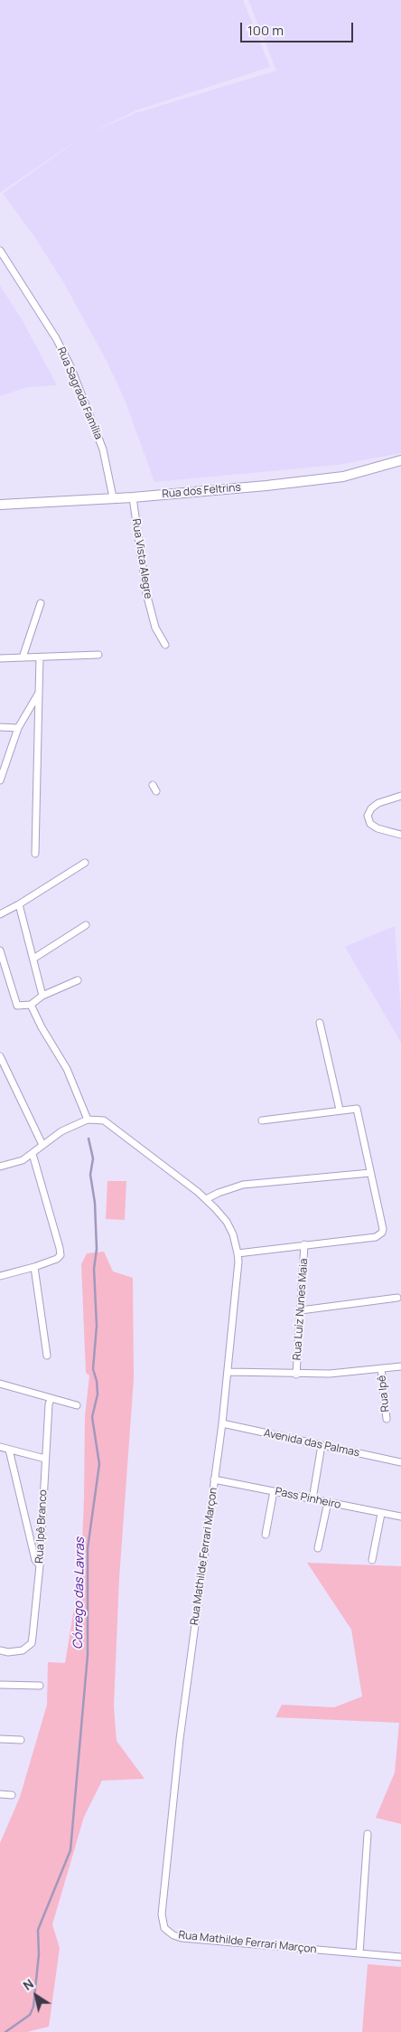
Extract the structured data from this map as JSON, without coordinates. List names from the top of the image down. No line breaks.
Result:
{"streets":{"street":["Rua Sagrada Família","Rua dos Feltrins","Rua Vista Alegre","Rua Luíz Nunes Maia","Rua Ipê","Avenida das Palmas","Pass Pinheiro","Rua Ipê Branco","Rua Mathilde Ferrari Marçon"]},"crossings":[["Rua Sagrada Família","Rua dos Feltrins"],["Rua dos Feltrins","Rua Vista Alegre"],["Avenida das Palmas","Rua Mathilde Ferrari Marçon"],["Pass Pinheiro","Rua Mathilde Ferrari Marçon"]],"water":["Córrego das Lavras"],"scale_bar":"100 m","north":"top left"}
